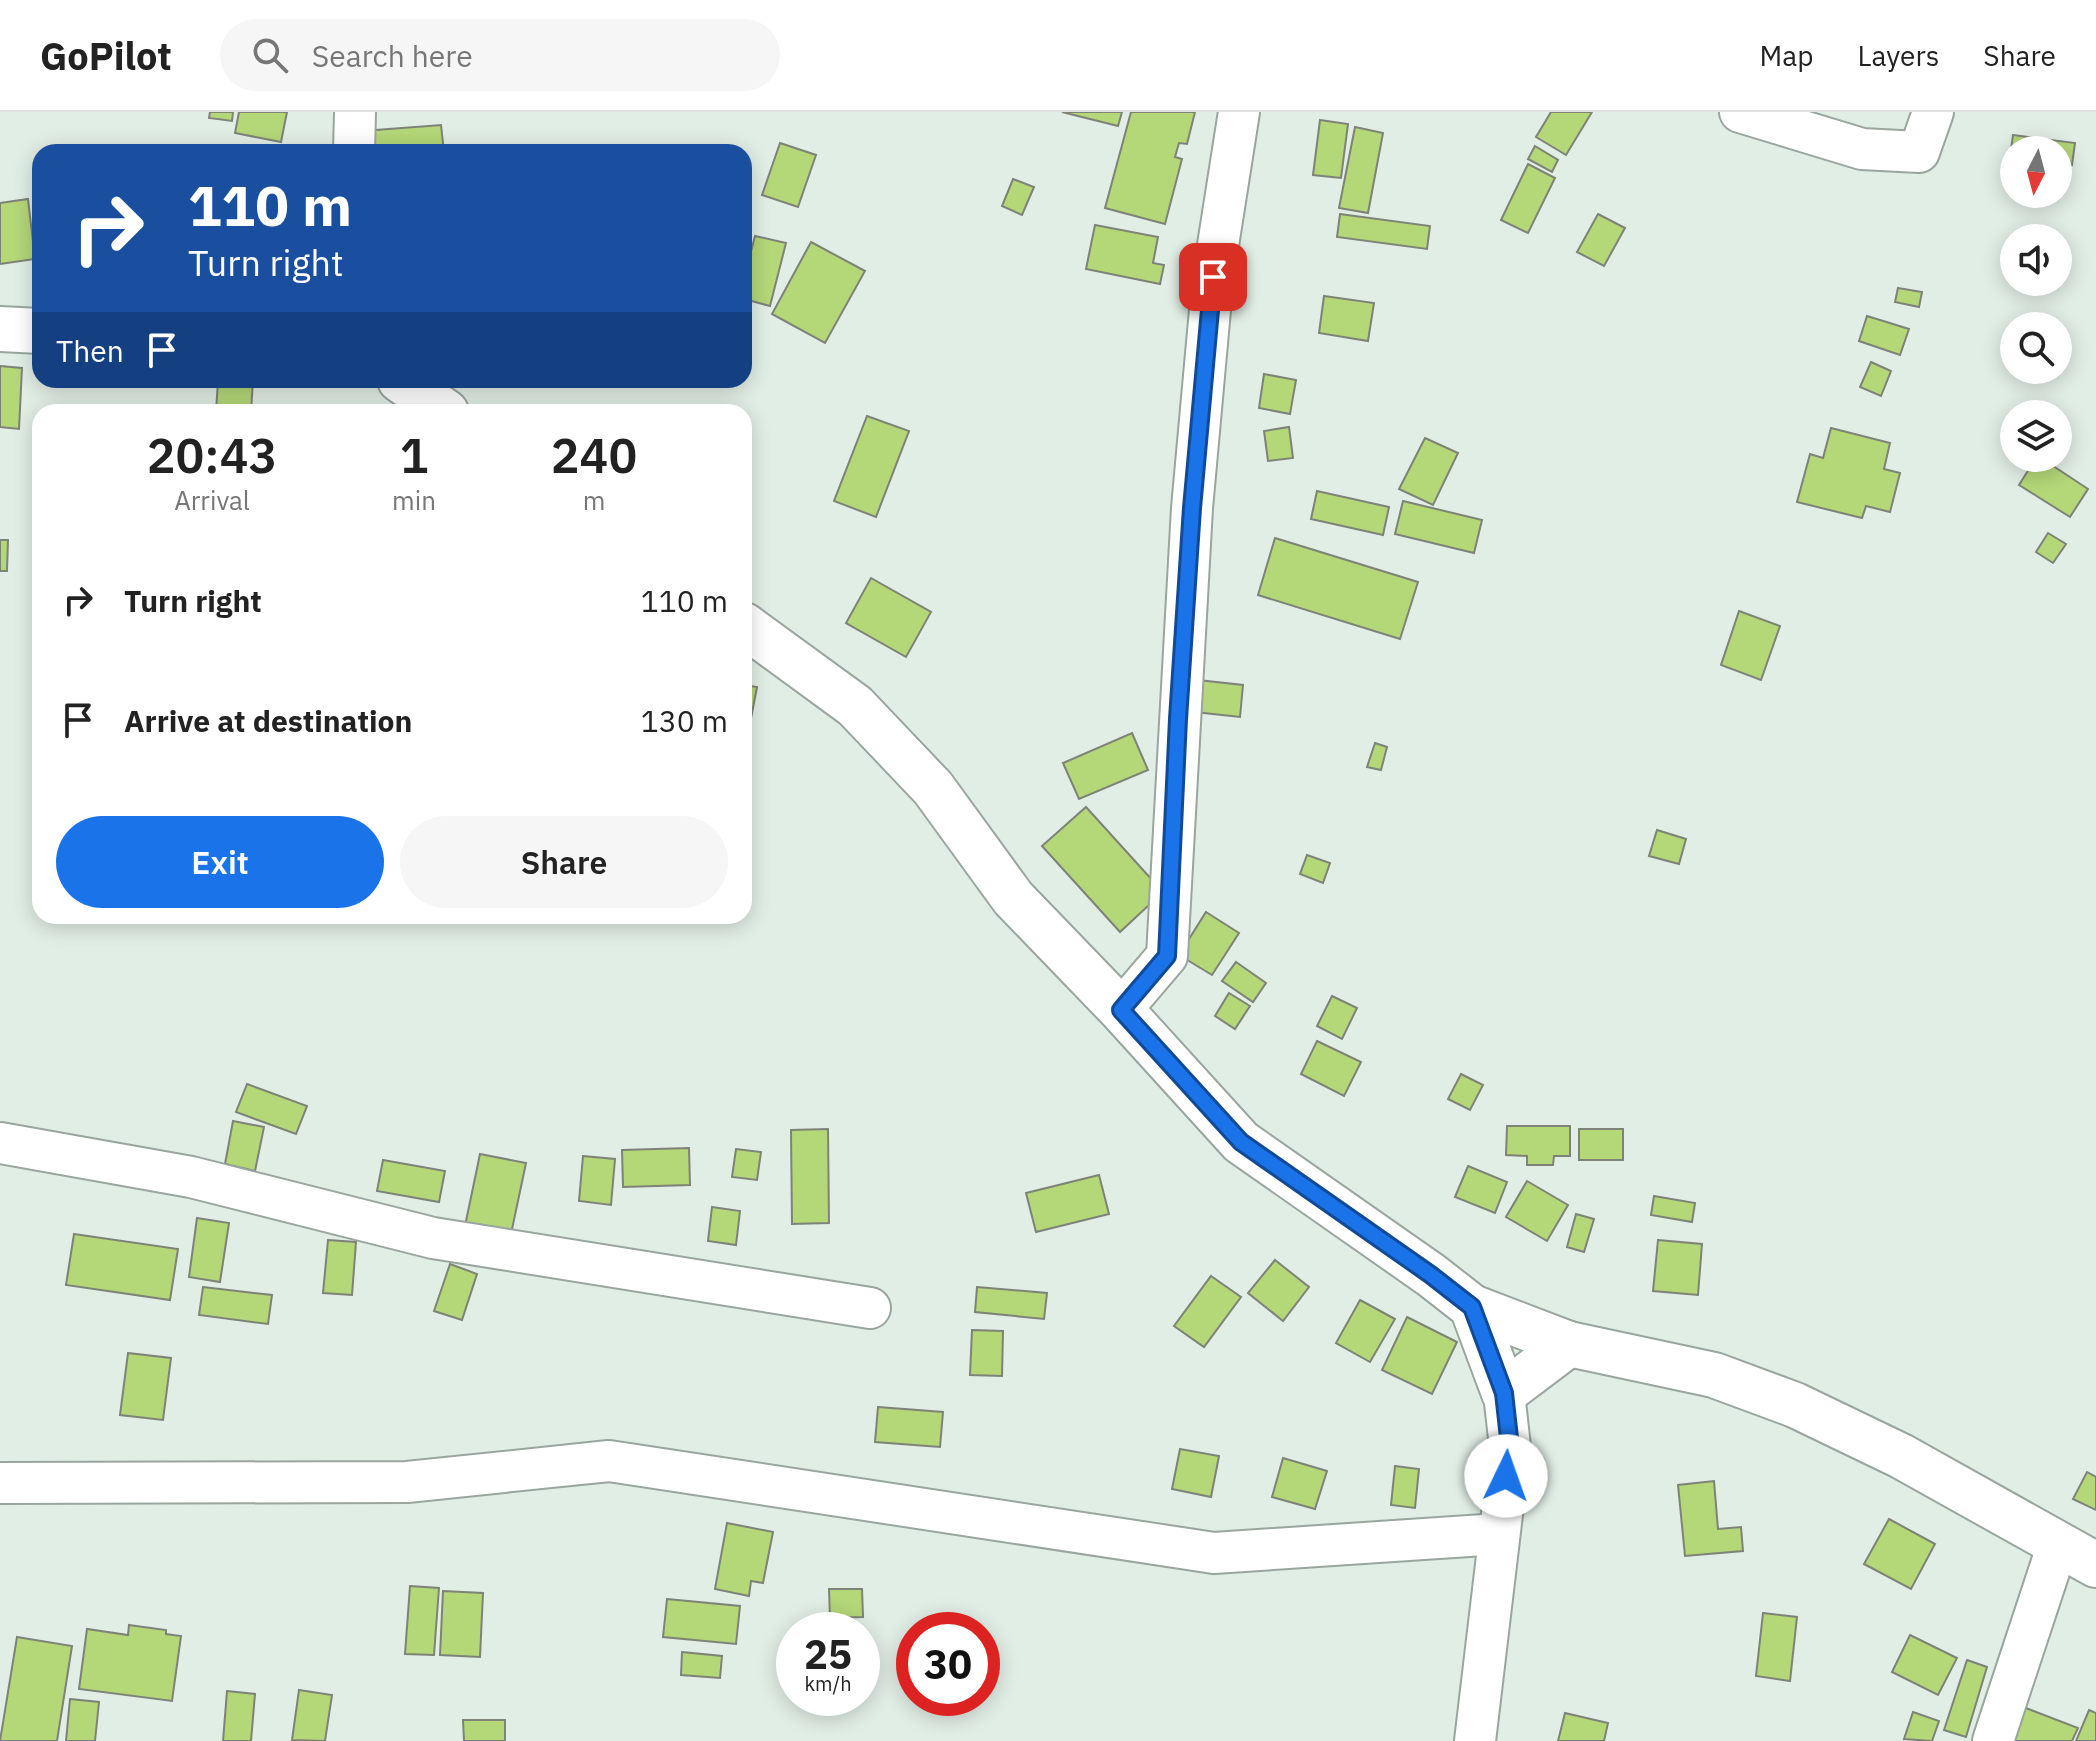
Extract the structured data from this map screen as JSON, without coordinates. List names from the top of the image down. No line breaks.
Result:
{"north":"bottom","page":{"header":"GoPilot","search":"Search here","nav":["Map","Layers","Share"],"turn":["110 m","Turn right"],"then":"Then","eta":["20:43","Arrival","1","min","240","m"],"list":[{"name":"Turn right","value":"110 m"},{"name":"Arrive at destination","value":"130 m"}],"buttons":["Exit","Share"],"speed":"25 km/h","limit":"30"}}
